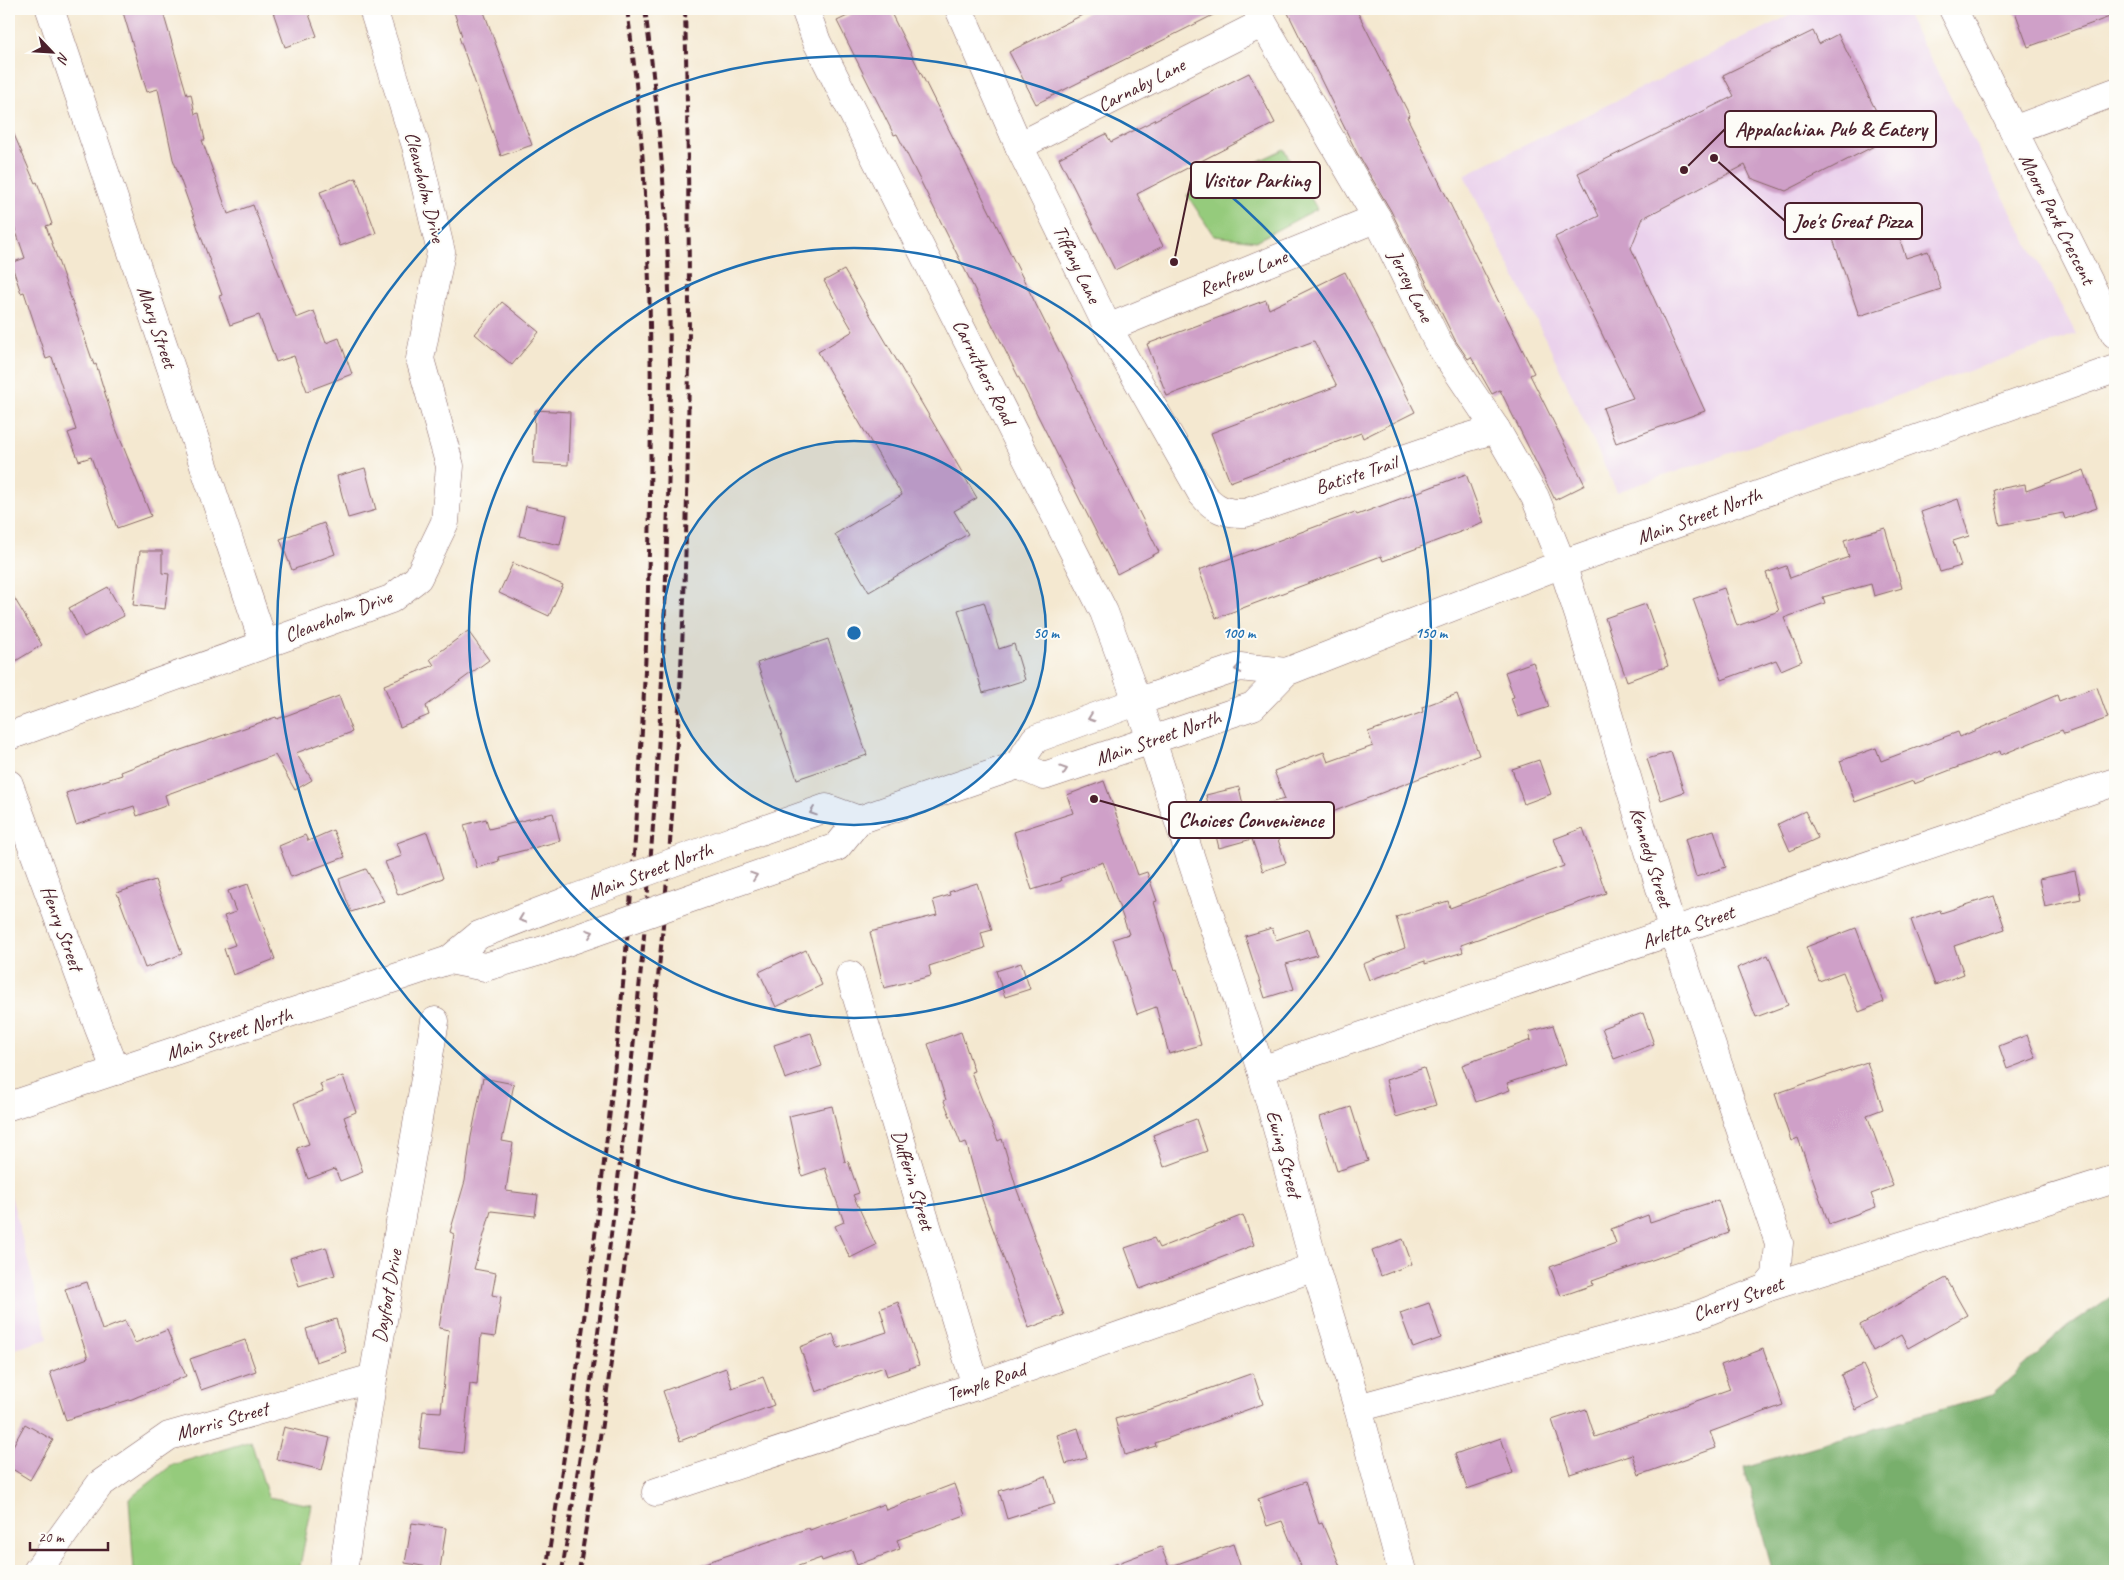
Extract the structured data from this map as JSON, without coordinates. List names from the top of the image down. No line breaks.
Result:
{"streets":{"street":["Carnaby Lane","Cleaveholm Drive","Moore Park Crescent","Tiffany Lane","Renfrew Lane","Jersey Lane","Mary Street","Carruthers Road","Batiste Trail","Main Street North","Kennedy Street","Arletta Street","Henry Street","Ewing Street","Dufferin Street","Dayfoot Drive","Cherry Street","Temple Road","Morris Street"]},"crossings":[["Carnaby Lane","Tiffany Lane"],["Carnaby Lane","Jersey Lane"],["Cleaveholm Drive","Mary Street"],["Tiffany Lane","Renfrew Lane"],["Tiffany Lane","Batiste Trail"],["Renfrew Lane","Jersey Lane"],["Jersey Lane","Batiste Trail"],["Jersey Lane","Main Street North"],["Jersey Lane","Kennedy Street"],["Carruthers Road","Main Street North"],["Carruthers Road","Ewing Street"],["Main Street North","Kennedy Street"],["Main Street North","Henry Street"],["Main Street North","Ewing Street"],["Kennedy Street","Arletta Street"],["Kennedy Street","Cherry Street"],["Arletta Street","Ewing Street"],["Ewing Street","Cherry Street"],["Ewing Street","Temple Road"],["Dufferin Street","Temple Road"],["Dayfoot Drive","Morris Street"]],"places":["Joe's Great Pizza","Appalachian Pub & Eatery","Visitor Parking","Choices Convenience"],"scale_bar":"20 m","north":"bottom right","rings":["50 m","100 m","150 m"]}
